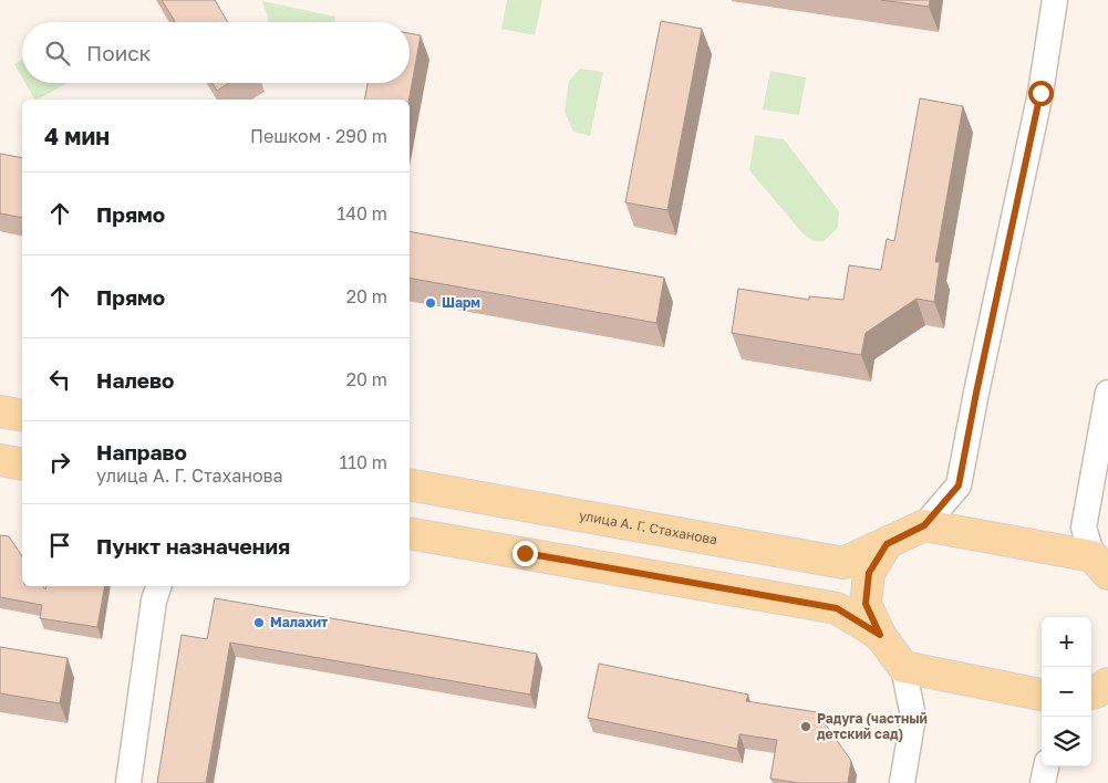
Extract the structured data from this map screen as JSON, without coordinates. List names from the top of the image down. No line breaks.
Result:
{"streets":{"main road":["улица А. Г. Стаханова"]},"places":["Шарм","Малахит","Радуга (частный детский сад)"],"page":{"search":"Поиск","heading":["4 мин","Пешком · 290 m"],"list":[["Прямо","140 m"],["Прямо","20 m"],["Налево","20 m"],["Направо","улица А. Г. Стаханова","110 m"],"Пункт назначения"],"map_buttons":["+","−"]}}
